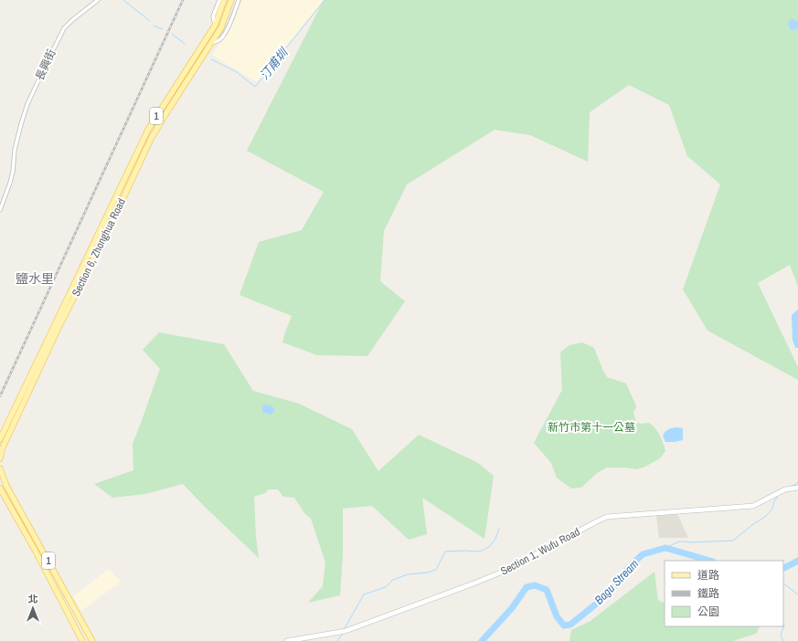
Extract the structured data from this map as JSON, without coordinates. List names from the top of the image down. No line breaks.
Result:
{"streets":{"main road":["1","Section 6, Zhonghua Road","Section 1, Wufu Road"]},"crossings":[["1","Section 6, Zhonghua Road"]],"districts":["鹽水里"],"water":["汀甫圳","Bagu Stream"],"parks":["新竹市第十一公墓"],"legend":["道路","鐵路","公園"],"north":"top"}
